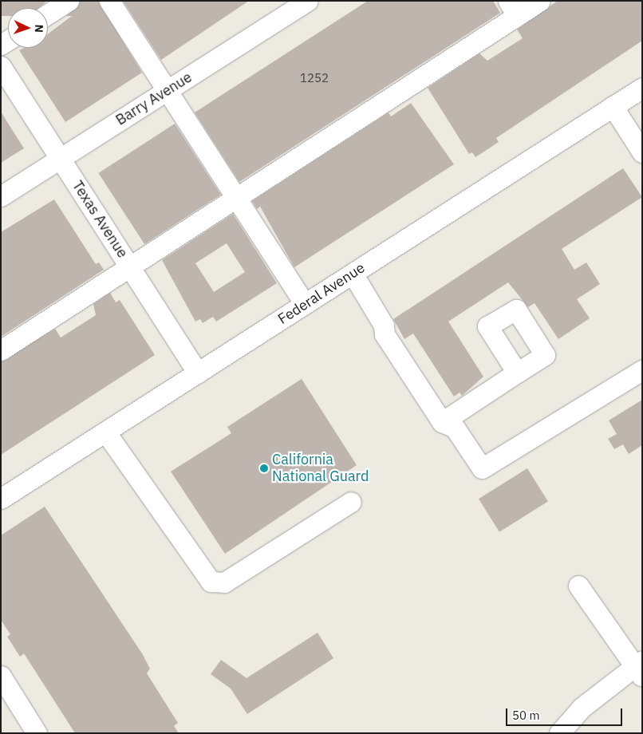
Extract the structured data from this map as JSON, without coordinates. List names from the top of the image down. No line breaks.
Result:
{"streets":{"street":["Barry Avenue","Texas Avenue","Federal Avenue"]},"crossings":[["Barry Avenue","Texas Avenue"],["Texas Avenue","Federal Avenue"]],"places":["California National Guard"],"house_numbers":["1252"],"scale_bar":"50 m","north":"right"}
